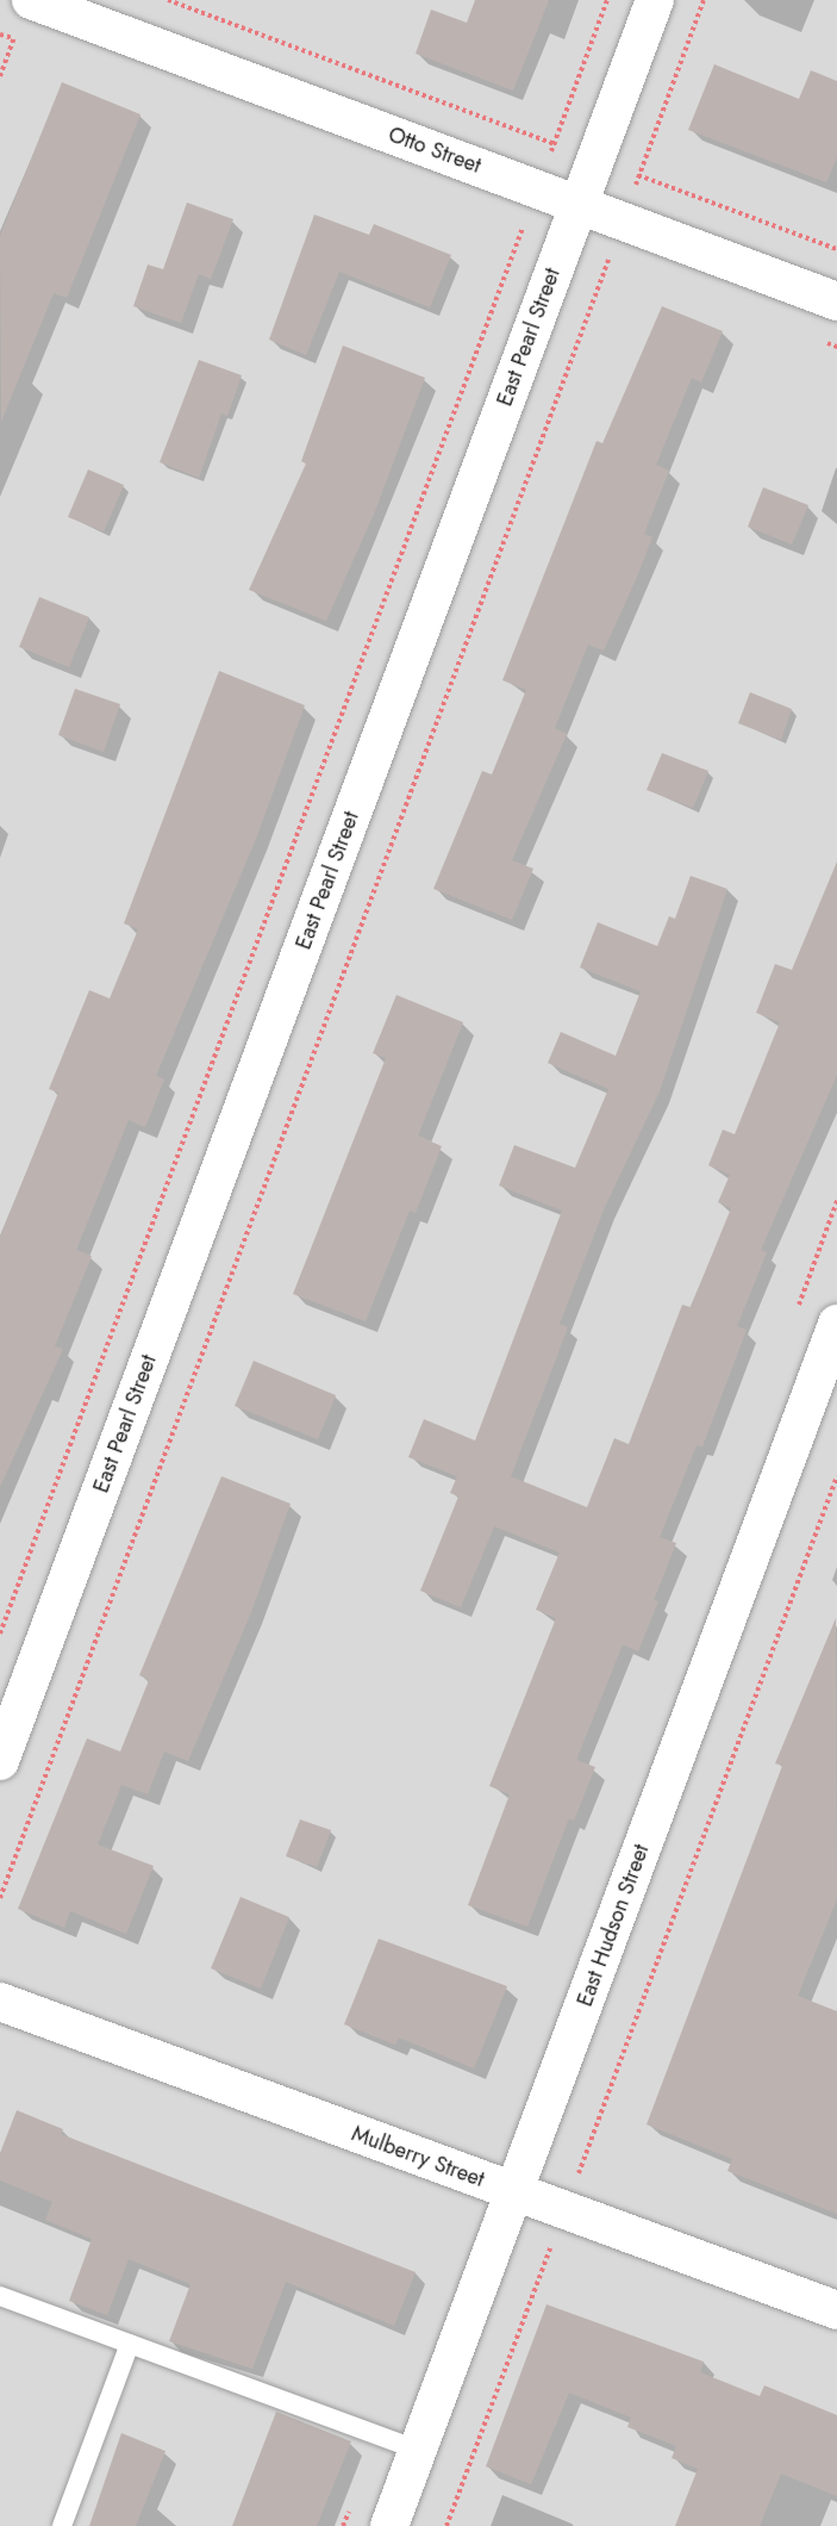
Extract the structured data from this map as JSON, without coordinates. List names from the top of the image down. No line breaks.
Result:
{"streets":{"street":["Otto Street","East Pearl Street","East Hudson Street","Mulberry Street"]},"crossings":[["Otto Street","East Pearl Street"],["East Hudson Street","Mulberry Street"]]}
